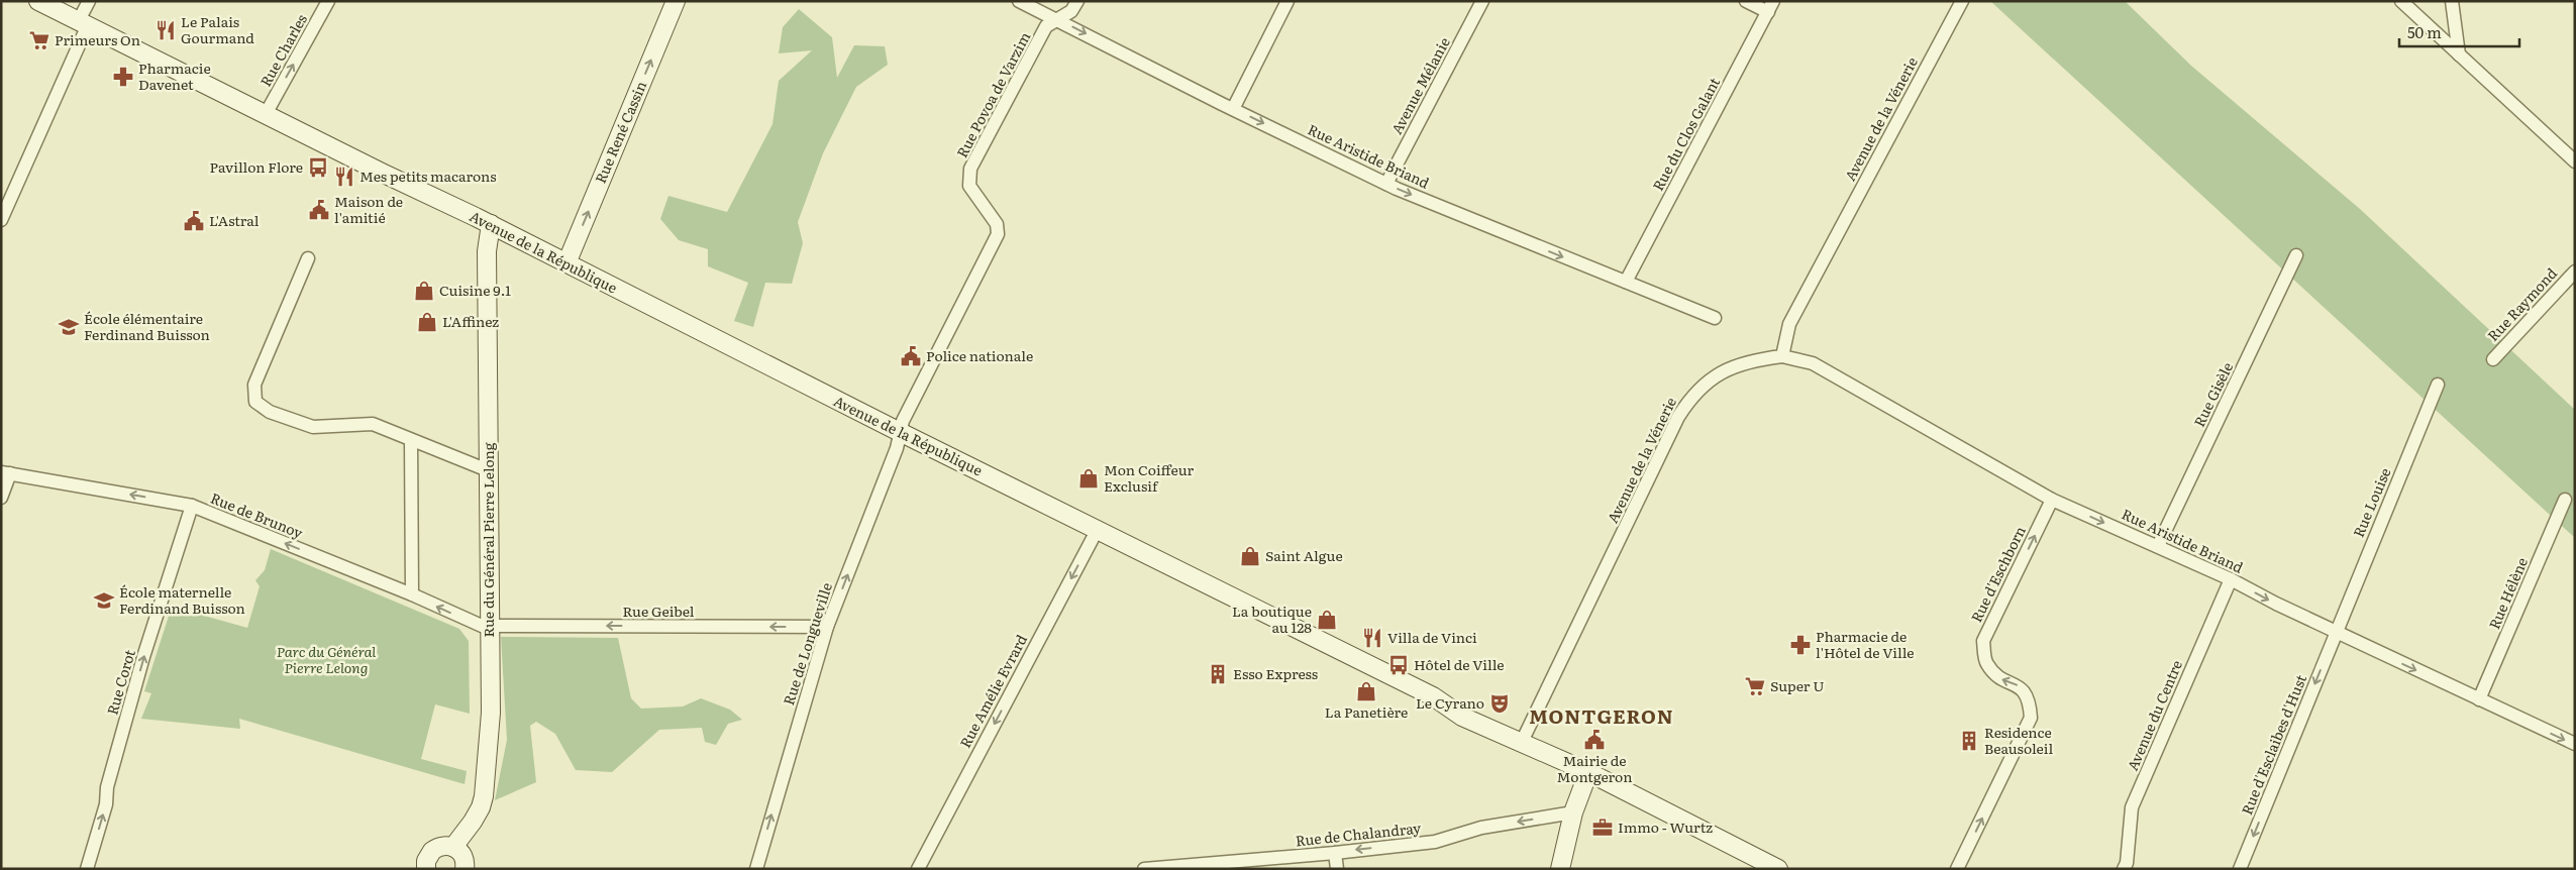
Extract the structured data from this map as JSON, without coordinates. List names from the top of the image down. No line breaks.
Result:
{"streets":{"main road":["Rue René Cassin","Avenue de la République","Rue du Général Pierre Lelong"],"street":["Rue Charles","Avenue Mélanie","Rue Povoa de Varzim","Avenue de la Vénerie","Rue du Clos Galant","Rue Aristide Briand","Rue Raymond","Rue Gisèle","Rue Louise","Rue de Brunoy","Rue d'Eschborn","Rue Hélène","Rue Geibel","Rue de Longueville","Rue Corot","Rue Amélie Evrard","Avenue du Centre","Rue d'Esclaibes d'Hust","Rue de Chalandray"]},"crossings":[["Rue Charles","Avenue de la République"],["Avenue Mélanie","Rue Aristide Briand"],["Rue Povoa de Varzim","Rue Aristide Briand"],["Rue Povoa de Varzim","Avenue de la République"],["Rue Povoa de Varzim","Rue de Longueville"],["Avenue de la Vénerie","Rue Aristide Briand"],["Avenue de la Vénerie","Avenue de la République"],["Rue René Cassin","Avenue de la République"],["Rue du Clos Galant","Rue Aristide Briand"],["Rue Aristide Briand","Rue Gisèle"],["Rue Aristide Briand","Rue Louise"],["Rue Aristide Briand","Rue d'Eschborn"],["Rue Aristide Briand","Rue Hélène"],["Rue Aristide Briand","Avenue du Centre"],["Rue Aristide Briand","Rue d'Esclaibes d'Hust"],["Avenue de la République","Rue du Général Pierre Lelong"],["Avenue de la République","Rue de Longueville"],["Avenue de la République","Rue Amélie Evrard"],["Rue Louise","Rue d'Esclaibes d'Hust"],["Rue de Brunoy","Rue du Général Pierre Lelong"],["Rue de Brunoy","Rue Geibel"],["Rue de Brunoy","Rue Corot"],["Rue du Général Pierre Lelong","Rue Geibel"],["Rue Geibel","Rue de Longueville"]],"one_way":["Rue Charles","Rue René Cassin","Rue Aristide Briand","Rue de Brunoy","Rue d'Eschborn","Rue Geibel","Rue de Longueville","Rue Corot","Rue Amélie Evrard","Rue d'Esclaibes d'Hust","Rue de Chalandray"],"districts":["MONTGERON"],"parks":["Parc du Général Pierre Lelong"],"places":{"restaurant":["Le Palais Gourmand","Mes petits macarons","Villa de Vinci"],"supermarket":["Primeurs On","Super U"],"pharmacy":["Pharmacie Davenet","Pharmacie de l'Hôtel de Ville"],"bus stop":["Pavillon Flore","Hôtel de Ville"],"public building":["Maison de l'amitié","L'Astral","Police nationale","Mairie de Montgeron"],"shop":["Cuisine 9.1","L'Affinez","Mon Coiffeur Exclusif","Saint Algue","La boutique au 128","La Panetière"],"school or university":["École élémentaire Ferdinand Buisson","École maternelle Ferdinand Buisson"],"building":["Esso Express","Residence Beausoleil"],"theatre":["Le Cyrano"],"office":["Immo - Wurtz"]},"scale_bar":"50 m"}
